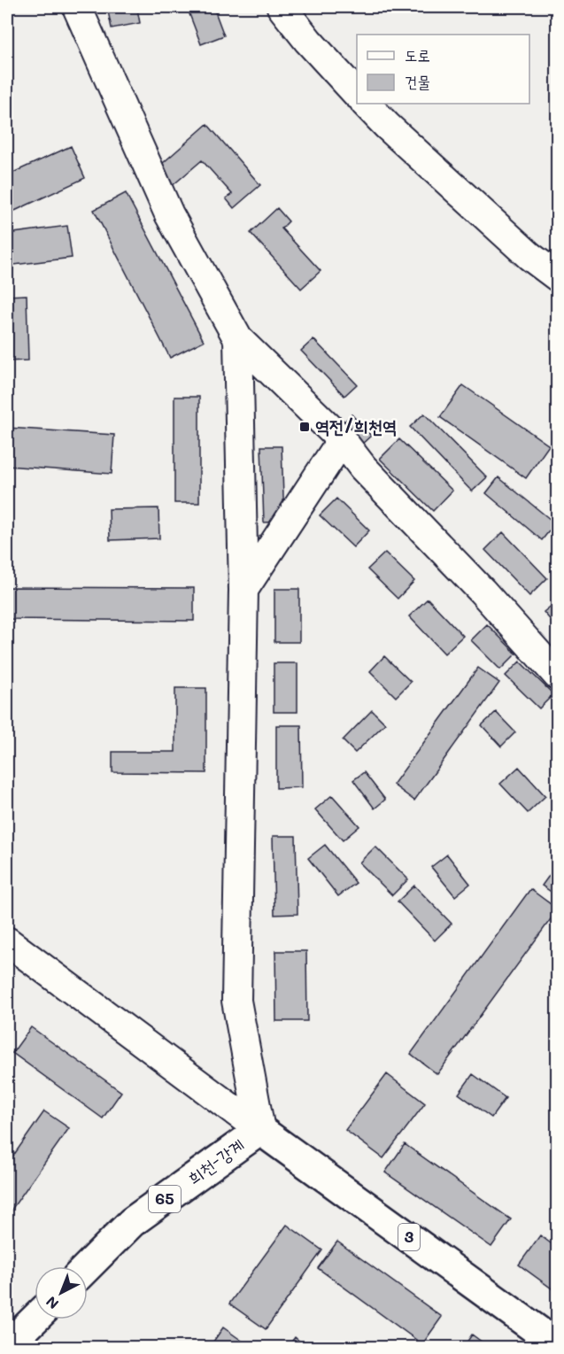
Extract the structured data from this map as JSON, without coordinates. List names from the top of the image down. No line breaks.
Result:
{"streets":{"main road":["희천-강계","65","3"]},"crossings":[["희천-강계","3"]],"places":{"transit":["역전/희천역"]},"legend":["도로","건물"],"north":"bottom left"}
